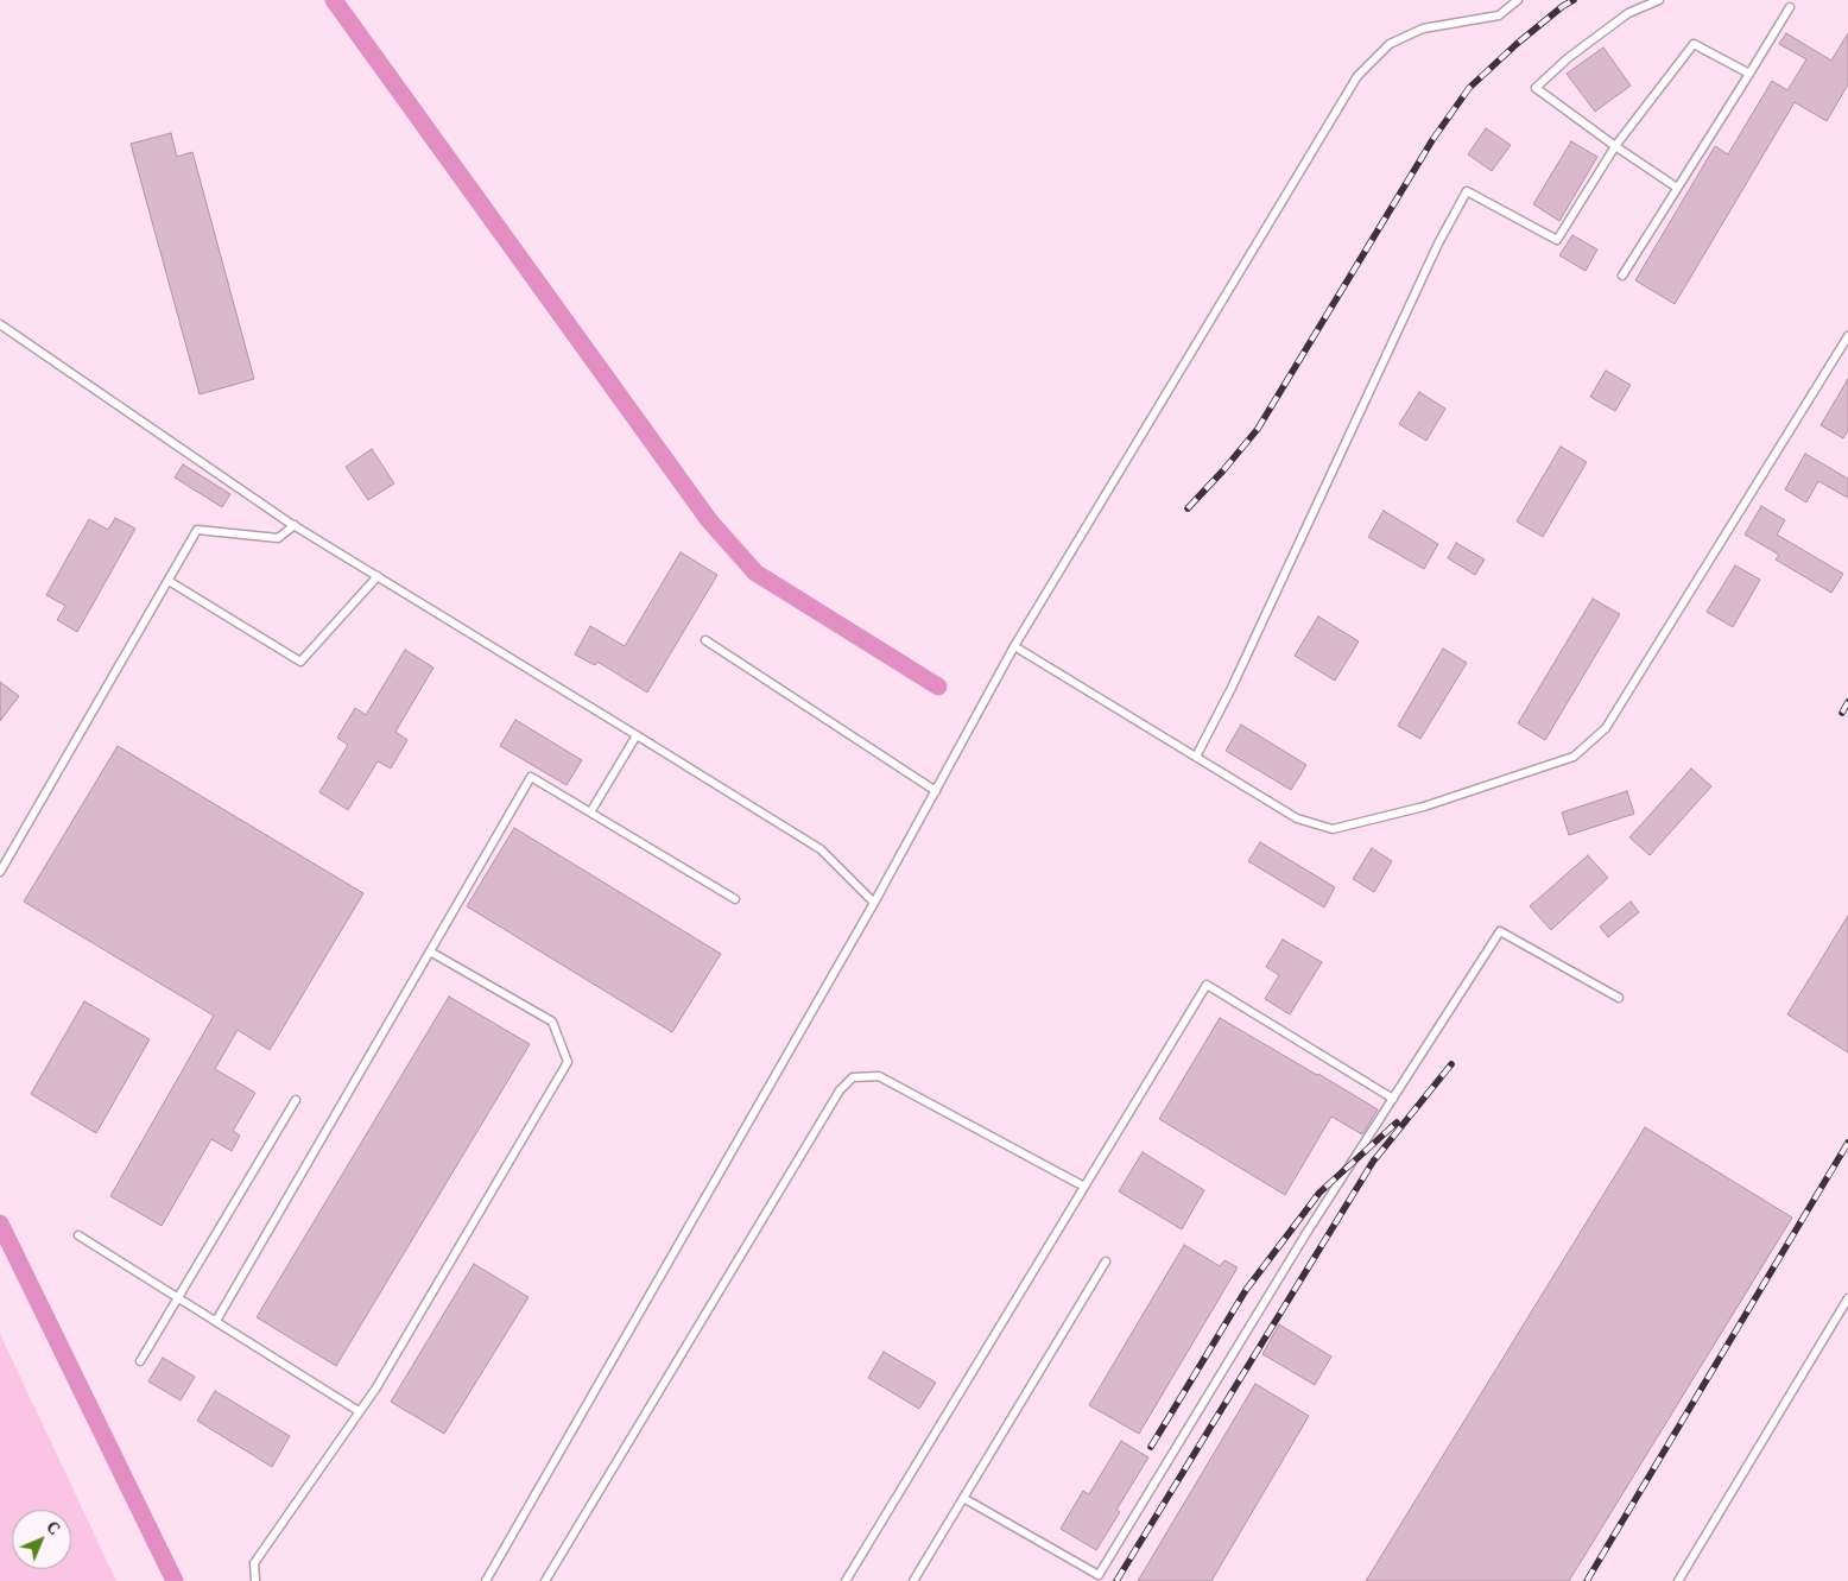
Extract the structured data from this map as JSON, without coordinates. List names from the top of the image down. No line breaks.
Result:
{"north":"top right"}
